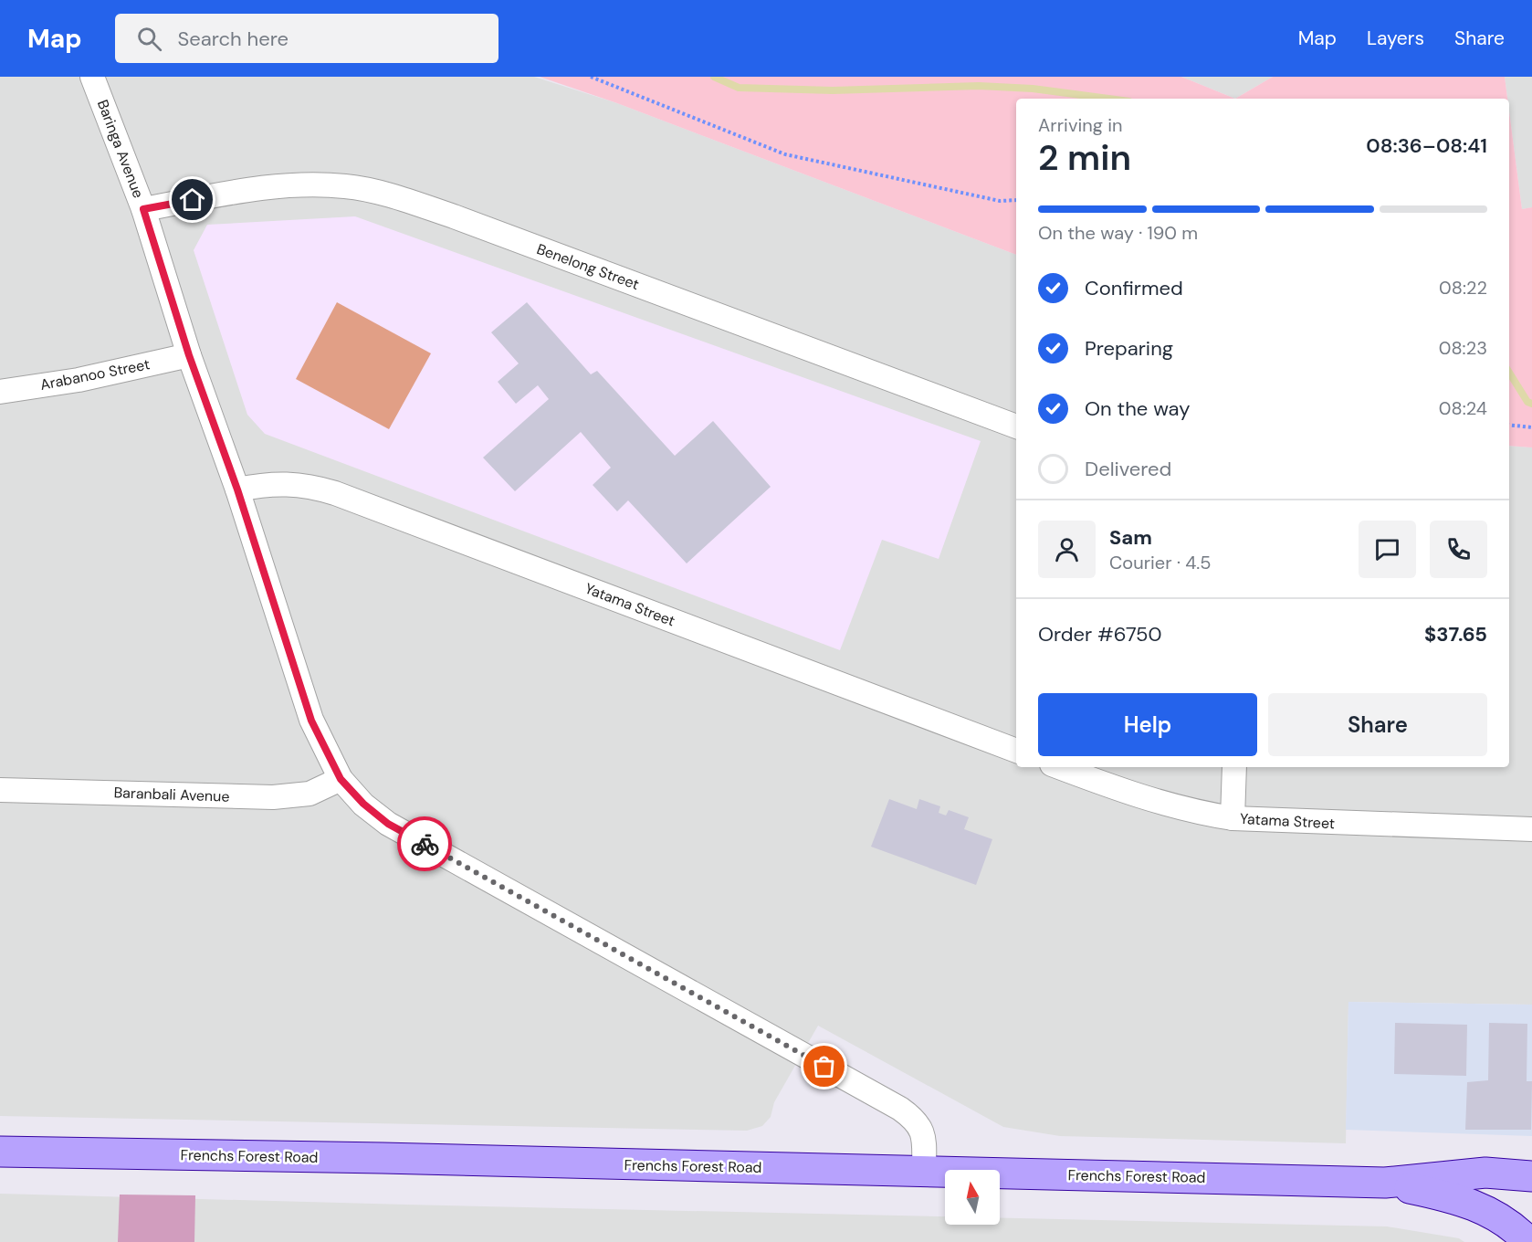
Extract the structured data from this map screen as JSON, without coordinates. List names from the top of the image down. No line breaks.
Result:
{"streets":{"main road":["Frenchs Forest Road"],"street":["Baringa Avenue","Benelong Street","Arabanoo Street","Yatama Street","Baranbali Avenue"]},"crossings":[["Baringa Avenue","Benelong Street"],["Baringa Avenue","Arabanoo Street"],["Baringa Avenue","Yatama Street"],["Baringa Avenue","Baranbali Avenue"],["Baringa Avenue","Frenchs Forest Road"]],"north":"top","page":{"header":"Map","search":"Search here","nav":["Map","Layers","Share"],"heading":["2 min","Arriving in","08:36–08:41"],"panel":["Sam","Courier · 4.5","Order #6750","$37.65"],"bar":"On the way · 190 m","list":[["Confirmed","08:22"],["Preparing","08:23"],["On the way","08:24"],"Delivered"],"buttons":["Help","Share"]}}
